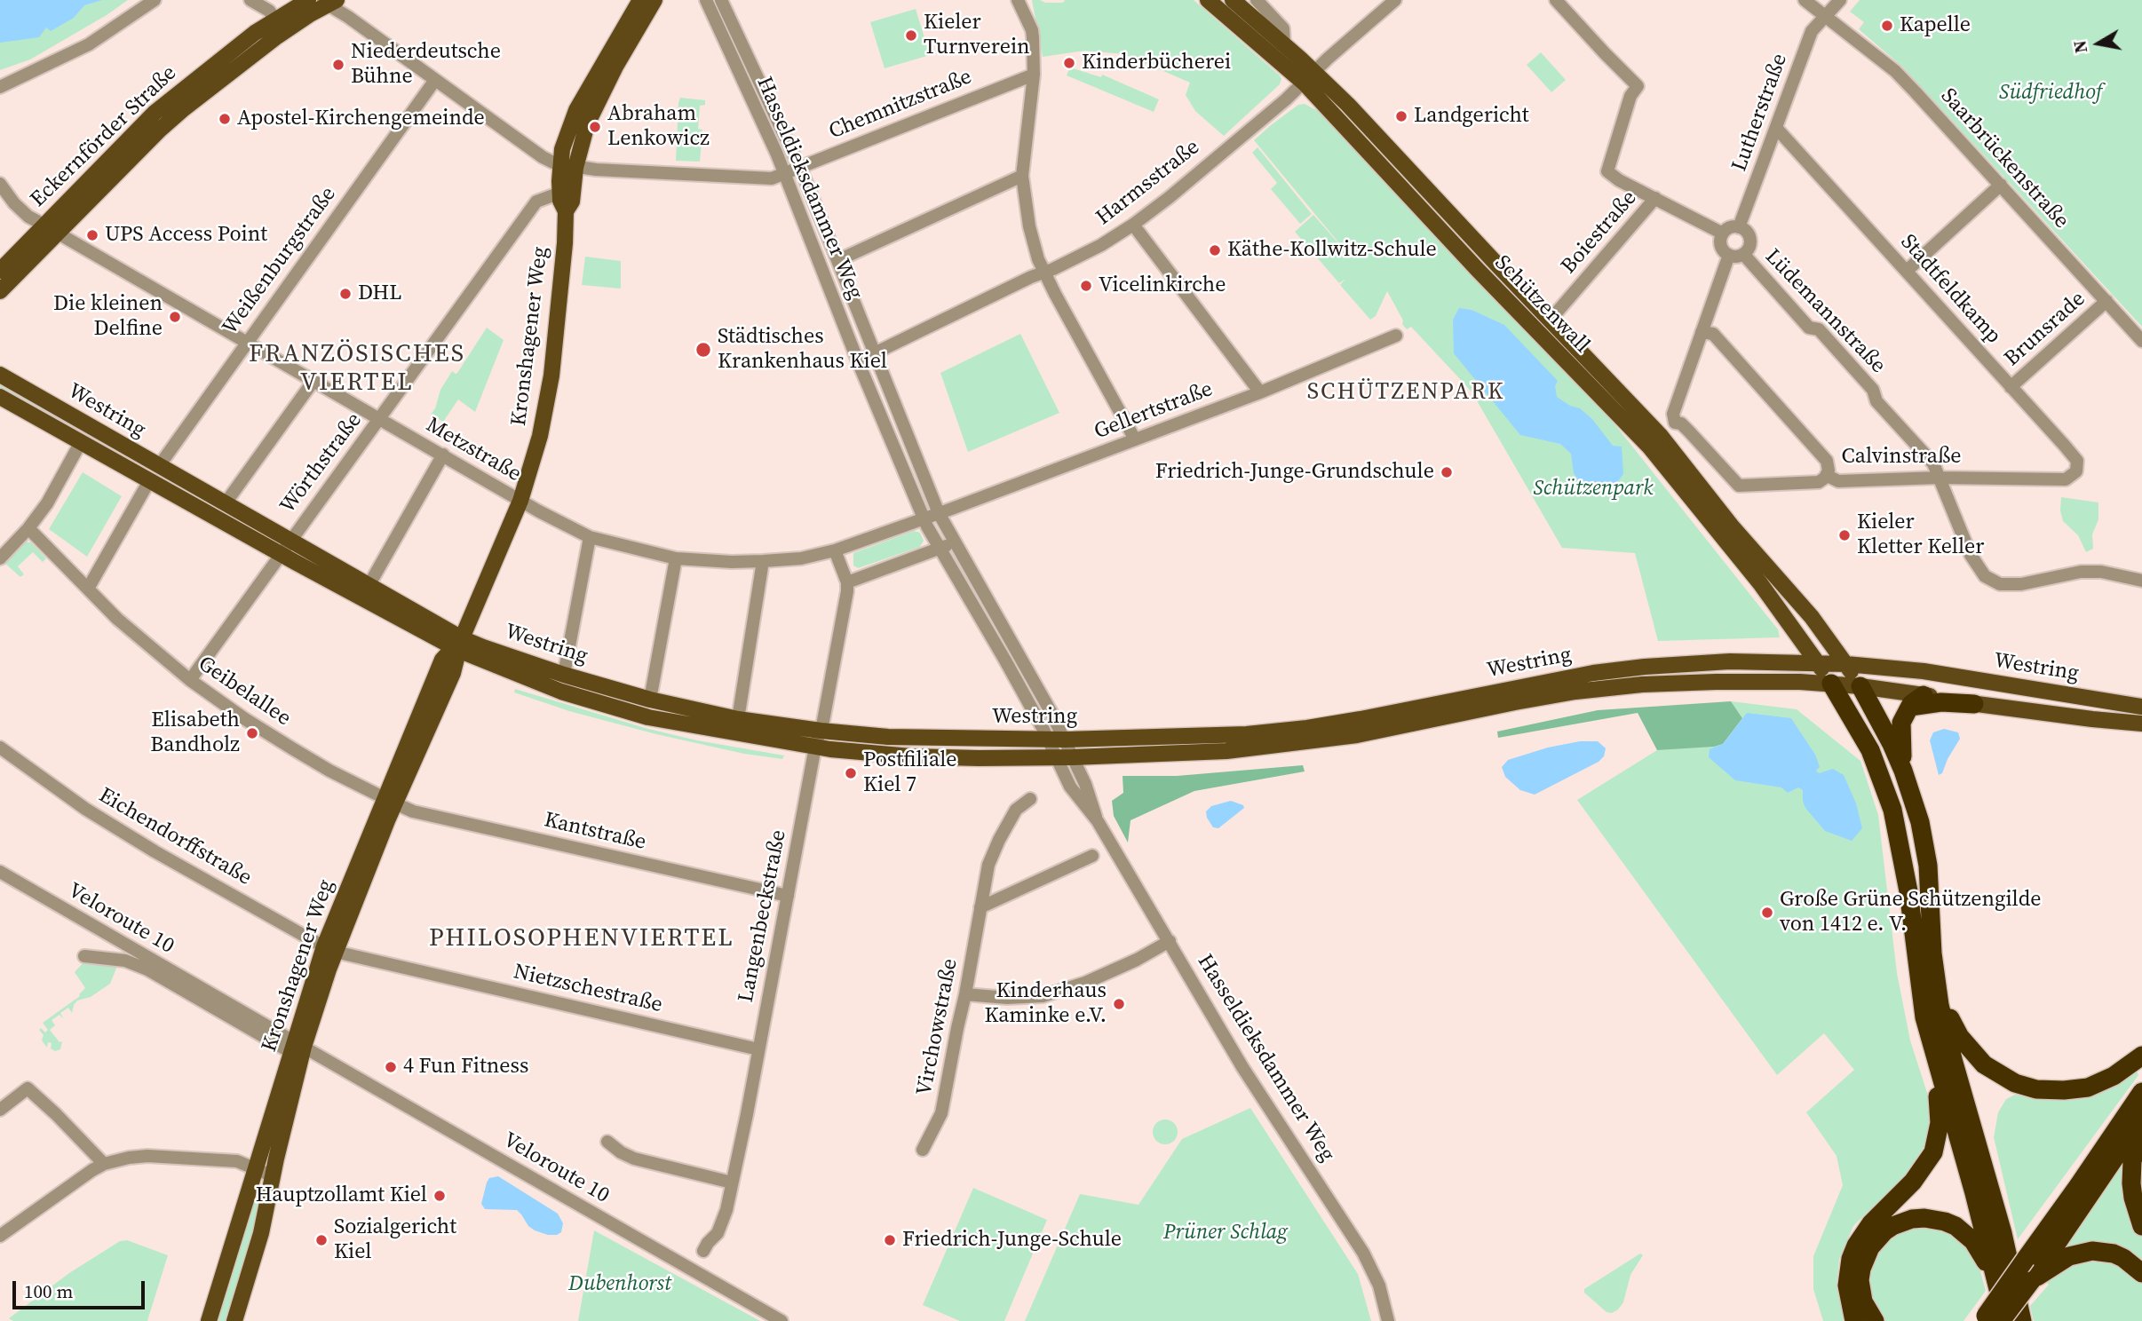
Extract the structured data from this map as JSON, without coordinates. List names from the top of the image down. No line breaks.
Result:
{"streets":{"main road":["Eckernförder Straße","Schützenwall","Kronshagener Weg","Westring"],"street":["Chemnitzstraße","Lutherstraße","Saarbrückenstraße","Harmsstraße","Hasseldieksdammer Weg","Boiestraße","Weißenburgstraße","Stadtfeldkamp","Lüdemannstraße","Brunsrade","Gellertstraße","Metzstraße","Calvinstraße","Wörthstraße","Geibelallee","Kantstraße","Eichendorffstraße","Langenbeckstraße","Veloroute 10","Nietzschestraße","Virchowstraße"]},"crossings":[["Chemnitzstraße","Hasseldieksdammer Weg"],["Chemnitzstraße","Kronshagener Weg"],["Lutherstraße","Saarbrückenstraße"],["Lutherstraße","Stadtfeldkamp"],["Lutherstraße","Lüdemannstraße"],["Eckernförder Straße","Metzstraße"],["Saarbrückenstraße","Brunsrade"],["Harmsstraße","Hasseldieksdammer Weg"],["Harmsstraße","Schützenwall"],["Hasseldieksdammer Weg","Westring"],["Hasseldieksdammer Weg","Gellertstraße"],["Hasseldieksdammer Weg","Metzstraße"],["Boiestraße","Schützenwall"],["Weißenburgstraße","Westring"],["Weißenburgstraße","Metzstraße"],["Weißenburgstraße","Geibelallee"],["Stadtfeldkamp","Brunsrade"],["Stadtfeldkamp","Calvinstraße"],["Schützenwall","Westring"],["Lüdemannstraße","Calvinstraße"],["Kronshagener Weg","Westring"],["Kronshagener Weg","Metzstraße"],["Kronshagener Weg","Wörthstraße"],["Kronshagener Weg","Geibelallee"],["Kronshagener Weg","Kantstraße"],["Kronshagener Weg","Eichendorffstraße"],["Kronshagener Weg","Veloroute 10"],["Kronshagener Weg","Nietzschestraße"],["Westring","Wörthstraße"],["Westring","Langenbeckstraße"],["Gellertstraße","Metzstraße"],["Metzstraße","Wörthstraße"],["Wörthstraße","Geibelallee"],["Geibelallee","Kantstraße"],["Kantstraße","Langenbeckstraße"],["Eichendorffstraße","Nietzschestraße"],["Langenbeckstraße","Nietzschestraße"]],"districts":["FRANZÖSISCHES VIERTEL","SCHÜTZENPARK","PHILOSOPHENVIERTEL"],"parks":["Südfriedhof","Schützenpark","Prüner Schlag","Dubenhorst"],"places":["Kapelle","Kieler Turnverein","Kinderbücherei","Niederdeutsche Bühne","Landgericht","Apostel-Kirchengemeinde","Abraham Lenkowicz","UPS Access Point","Käthe-Kollwitz-Schule","Vicelinkirche","DHL","Die kleinen Delfine","Städtisches Krankenhaus Kiel","Friedrich-Junge-Grundschule","Kieler Kletter Keller","Elisabeth Bandholz","Postfiliale Kiel 7","Große Grüne Schützengilde von 1412 e. V.","Kinderhaus Kaminke e.V.","4 Fun Fitness","Hauptzollamt Kiel","Sozialgericht Kiel","Friedrich-Junge-Schule"],"scale_bar":"100 m","north":"left"}
